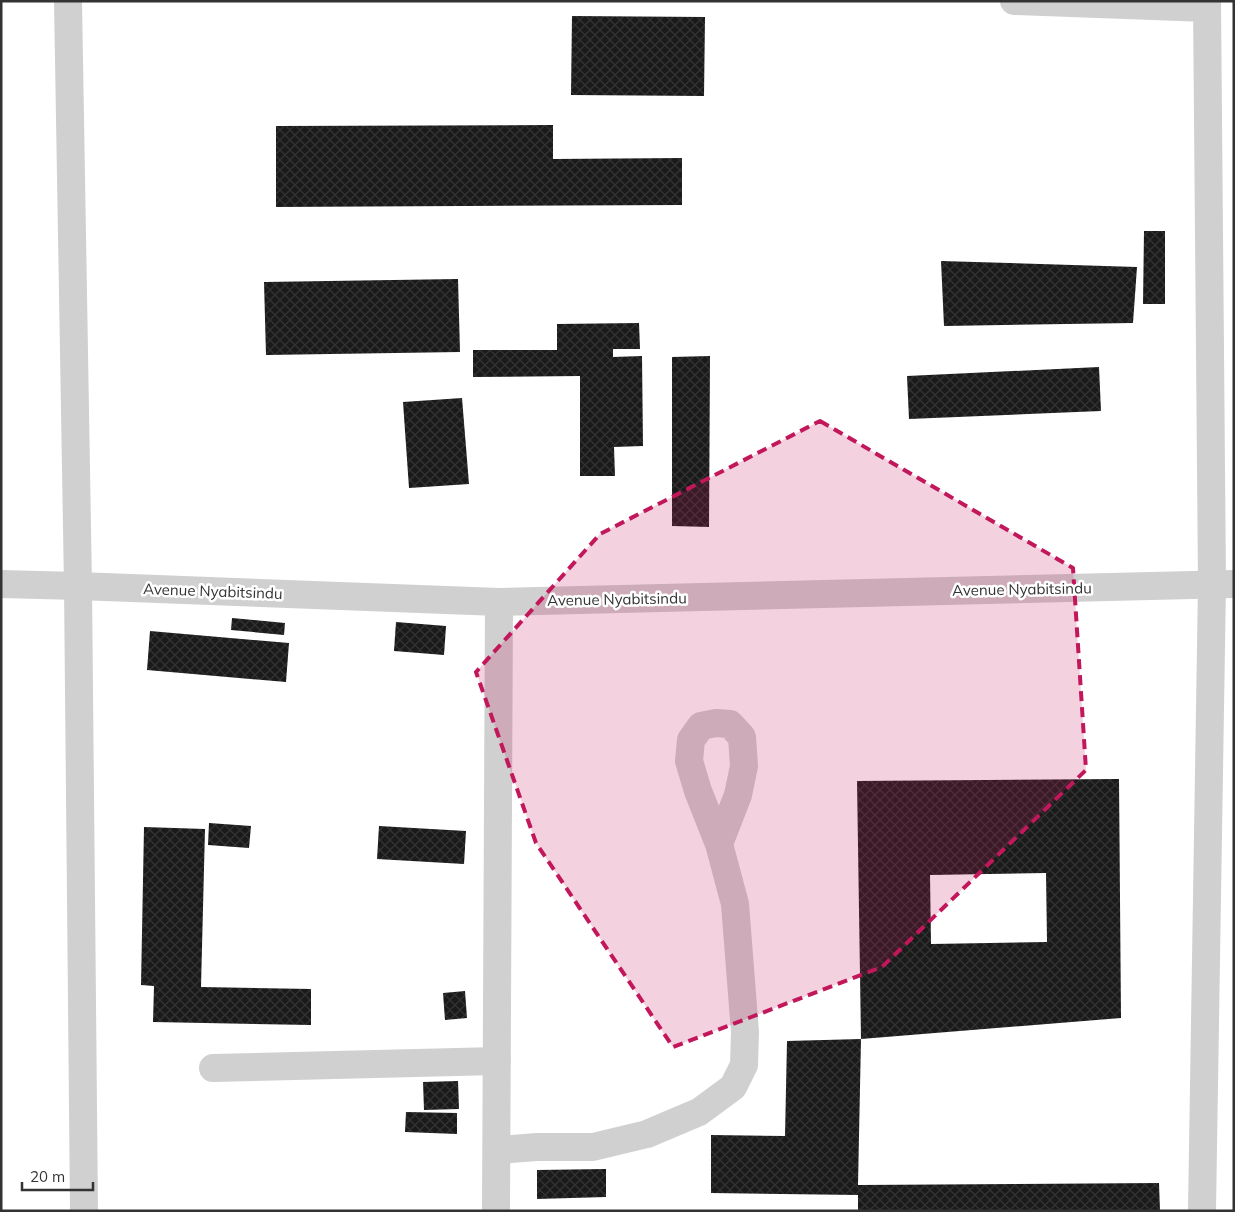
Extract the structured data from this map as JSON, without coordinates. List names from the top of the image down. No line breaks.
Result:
{"streets":{"street":["Avenue Nyabitsindu"]},"scale_bar":"20 m"}
